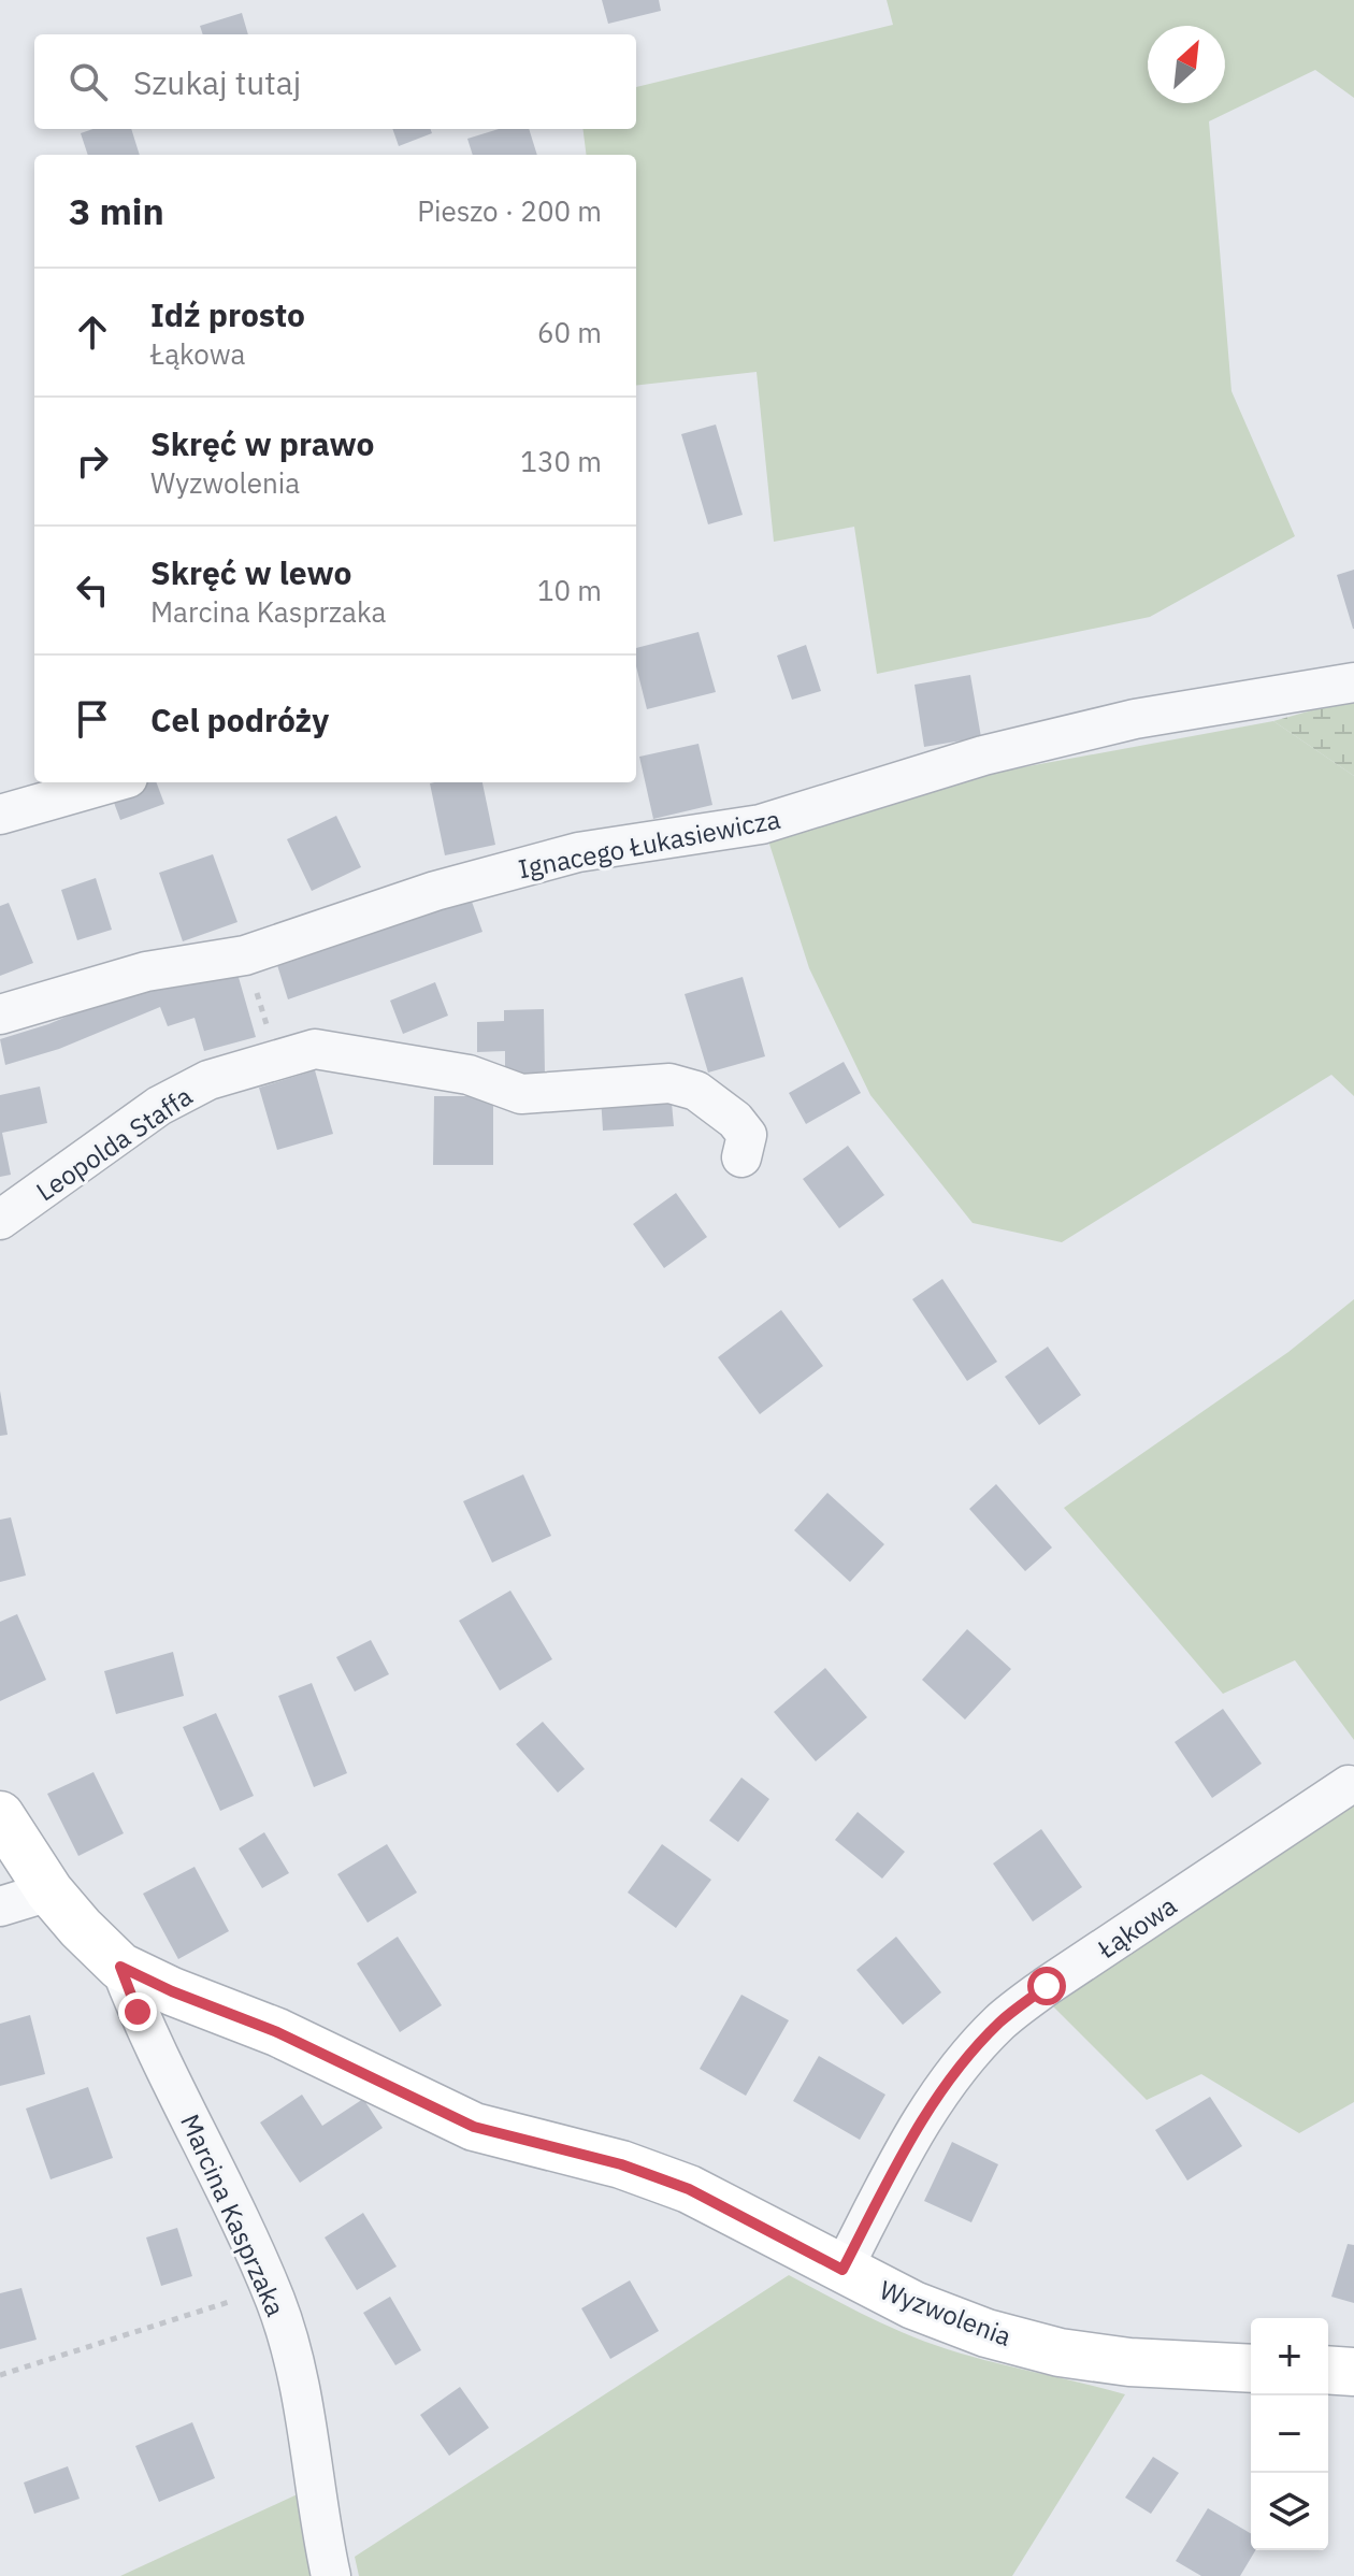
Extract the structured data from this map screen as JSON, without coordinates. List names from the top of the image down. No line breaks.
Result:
{"streets":{"street":["Ignacego Łukasiewicza","Leopolda Staffa","Łąkowa","Marcina Kasprzaka","Wyzwolenia"]},"crossings":[["Łąkowa","Wyzwolenia"],["Marcina Kasprzaka","Wyzwolenia"]],"north":"top right","page":{"search":"Szukaj tutaj","heading":["3 min","Pieszo · 200 m"],"list":[["Idź prosto","Łąkowa","60 m"],["Skręć w prawo","Wyzwolenia","130 m"],["Skręć w lewo","Marcina Kasprzaka","10 m"],"Cel podróży"],"map_buttons":["+","−"]}}
